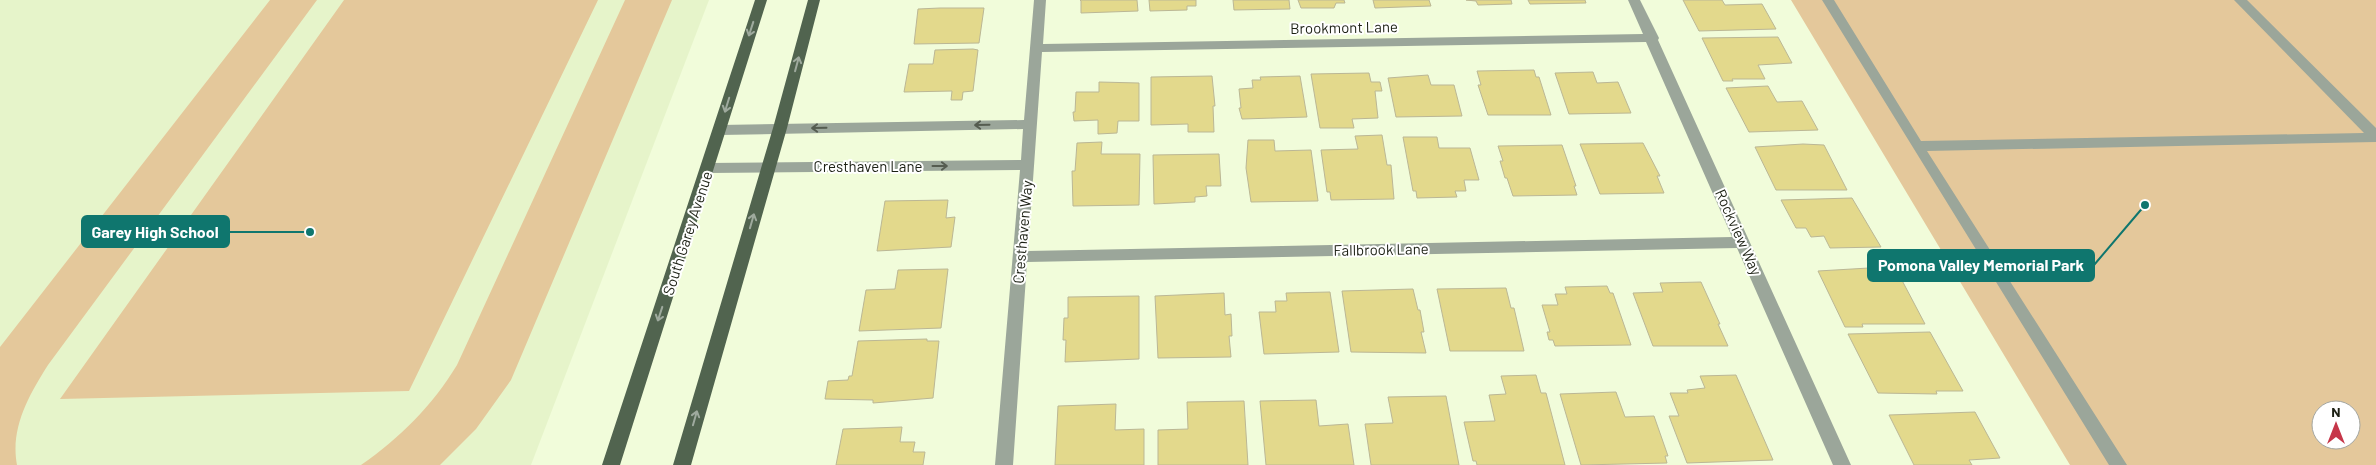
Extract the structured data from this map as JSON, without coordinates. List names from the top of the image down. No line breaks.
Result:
{"streets":{"main road":["South Garey Avenue"],"street":["Brookmont Lane","Cresthaven Lane","Cresthaven Way","Rockview Way","Fallbrook Lane"]},"crossings":[["Brookmont Lane","Cresthaven Way"],["Brookmont Lane","Rockview Way"],["Cresthaven Lane","Cresthaven Way"],["Cresthaven Lane","South Garey Avenue"],["Cresthaven Way","Fallbrook Lane"],["Rockview Way","Fallbrook Lane"]],"places":["Pomona Valley Memorial Park","Garey High School"],"north":"top"}
